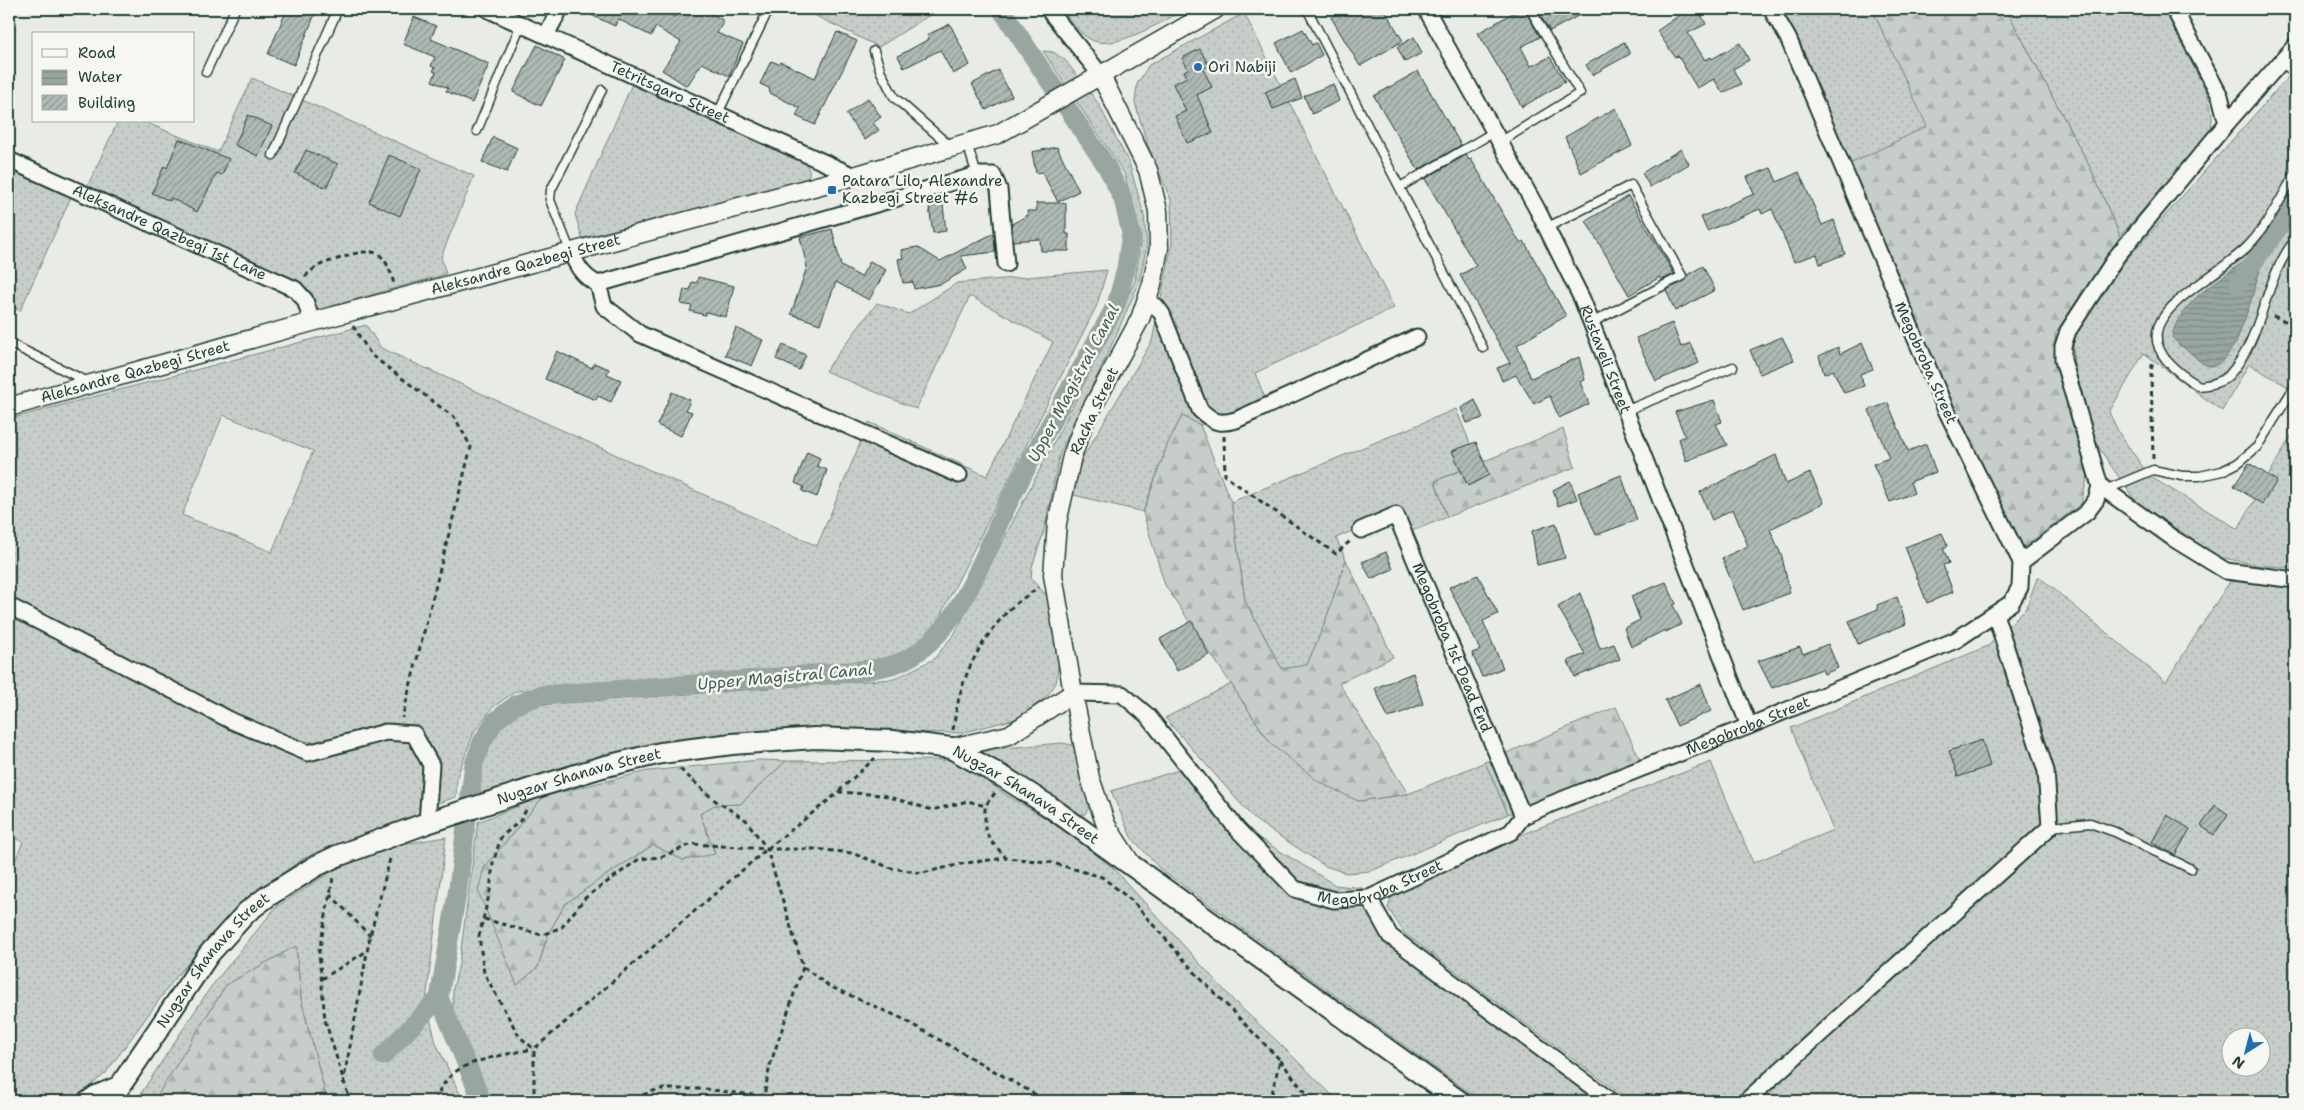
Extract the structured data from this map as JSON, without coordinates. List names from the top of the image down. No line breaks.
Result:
{"streets":{"main road":["Nugzar Shanava Street"],"street":["Tetritsqaro Street","Aleksandre Qazbegi 1st Lane","Aleksandre Qazbegi Street","Rustaveli Street","Megobroba Street","Racha Street","Megobroba 1st Dead End"]},"crossings":[["Tetritsqaro Street","Aleksandre Qazbegi Street"],["Aleksandre Qazbegi Street","Racha Street"],["Rustaveli Street","Megobroba Street"],["Megobroba Street","Racha Street"],["Megobroba Street","Megobroba 1st Dead End"],["Racha Street","Nugzar Shanava Street"]],"water":["Upper Magistral Canal"],"places":{"other":["Ori Nabiji"],"transit":["Patara Lilo, Alexandre Kazbegi Street #6"]},"legend":["Road","Water","Building"],"north":"bottom left"}
